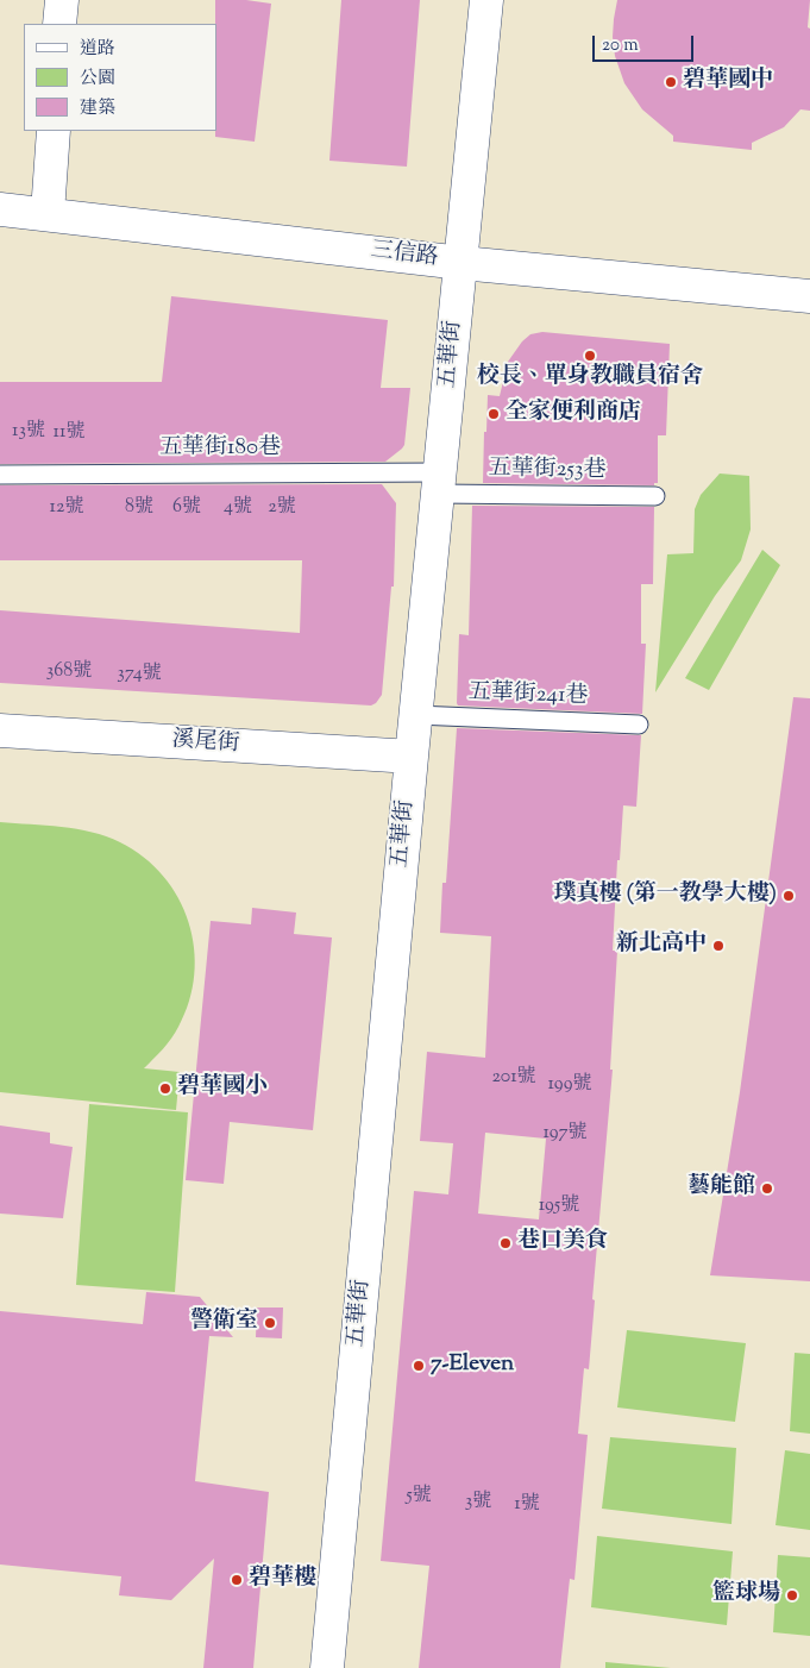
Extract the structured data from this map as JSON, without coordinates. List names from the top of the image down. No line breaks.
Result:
{"streets":{"street":["三信路","五華街","溪尾街"],"lane":["五華街180巷","五華街253巷","五華街241巷"]},"crossings":[["三信路","五華街"],["五華街","五華街180巷"],["五華街","五華街253巷"],["五華街","五華街241巷"],["五華街","溪尾街"],["五華街180巷","五華街253巷"]],"places":["碧華國中","校長、單身教職員宿舍","全家便利商店","璞真樓 (第一教學大樓)","新北高中","碧華國小","藝能館","巷口美食","警衛室","7-Eleven","碧華樓","籃球場"],"house_numbers":["13號","11號","12號","8號","6號","4號","2號","368號","374號","201號","199號","197號","195號","5號","3號","1號"],"legend":["道路","公園","建築"],"scale_bar":"20 m"}
